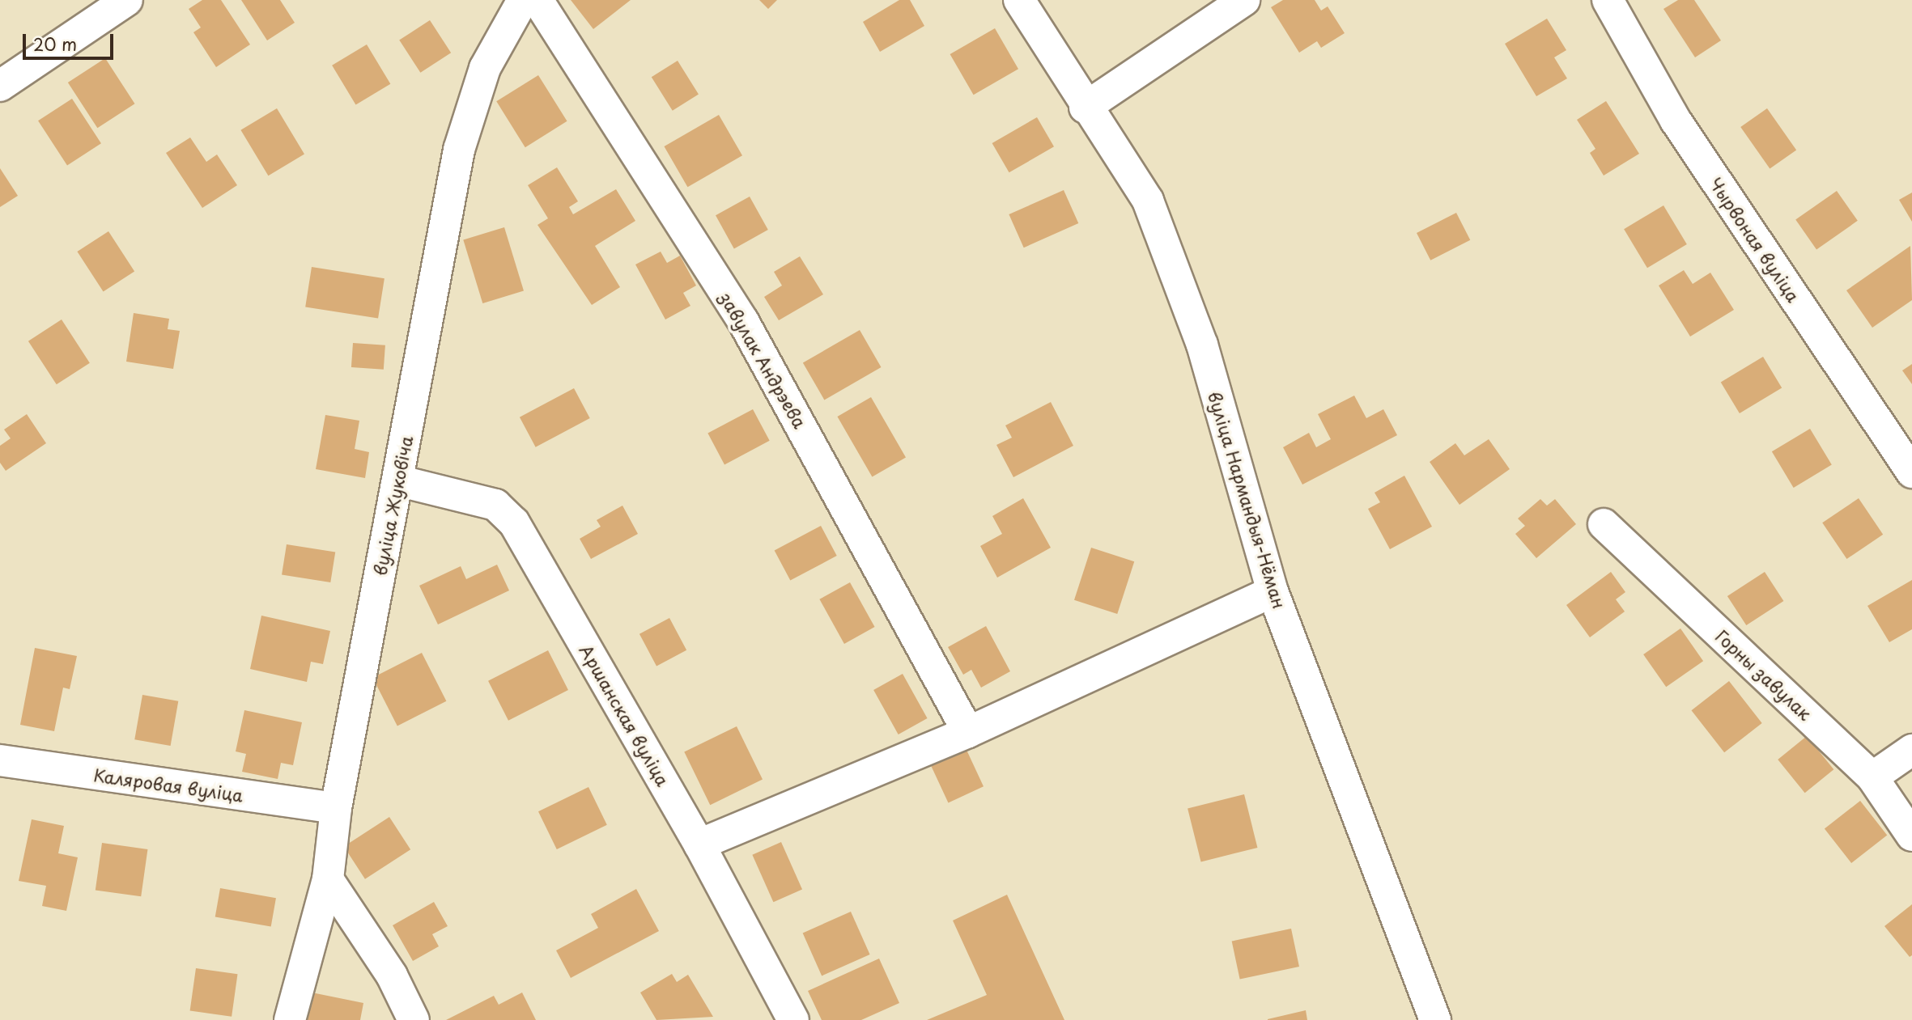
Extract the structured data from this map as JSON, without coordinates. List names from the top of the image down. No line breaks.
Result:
{"streets":{"street":["Чырвоная вуліца","завулак Андрэева","вуліца Нармандыя-Нёман","вуліца Жуковіча","Горны завулак","Аршанская вуліца","Каляровая вуліца"]},"crossings":[["вуліца Жуковіча","Аршанская вуліца"],["вуліца Жуковіча","Каляровая вуліца"]],"scale_bar":"20 m"}
